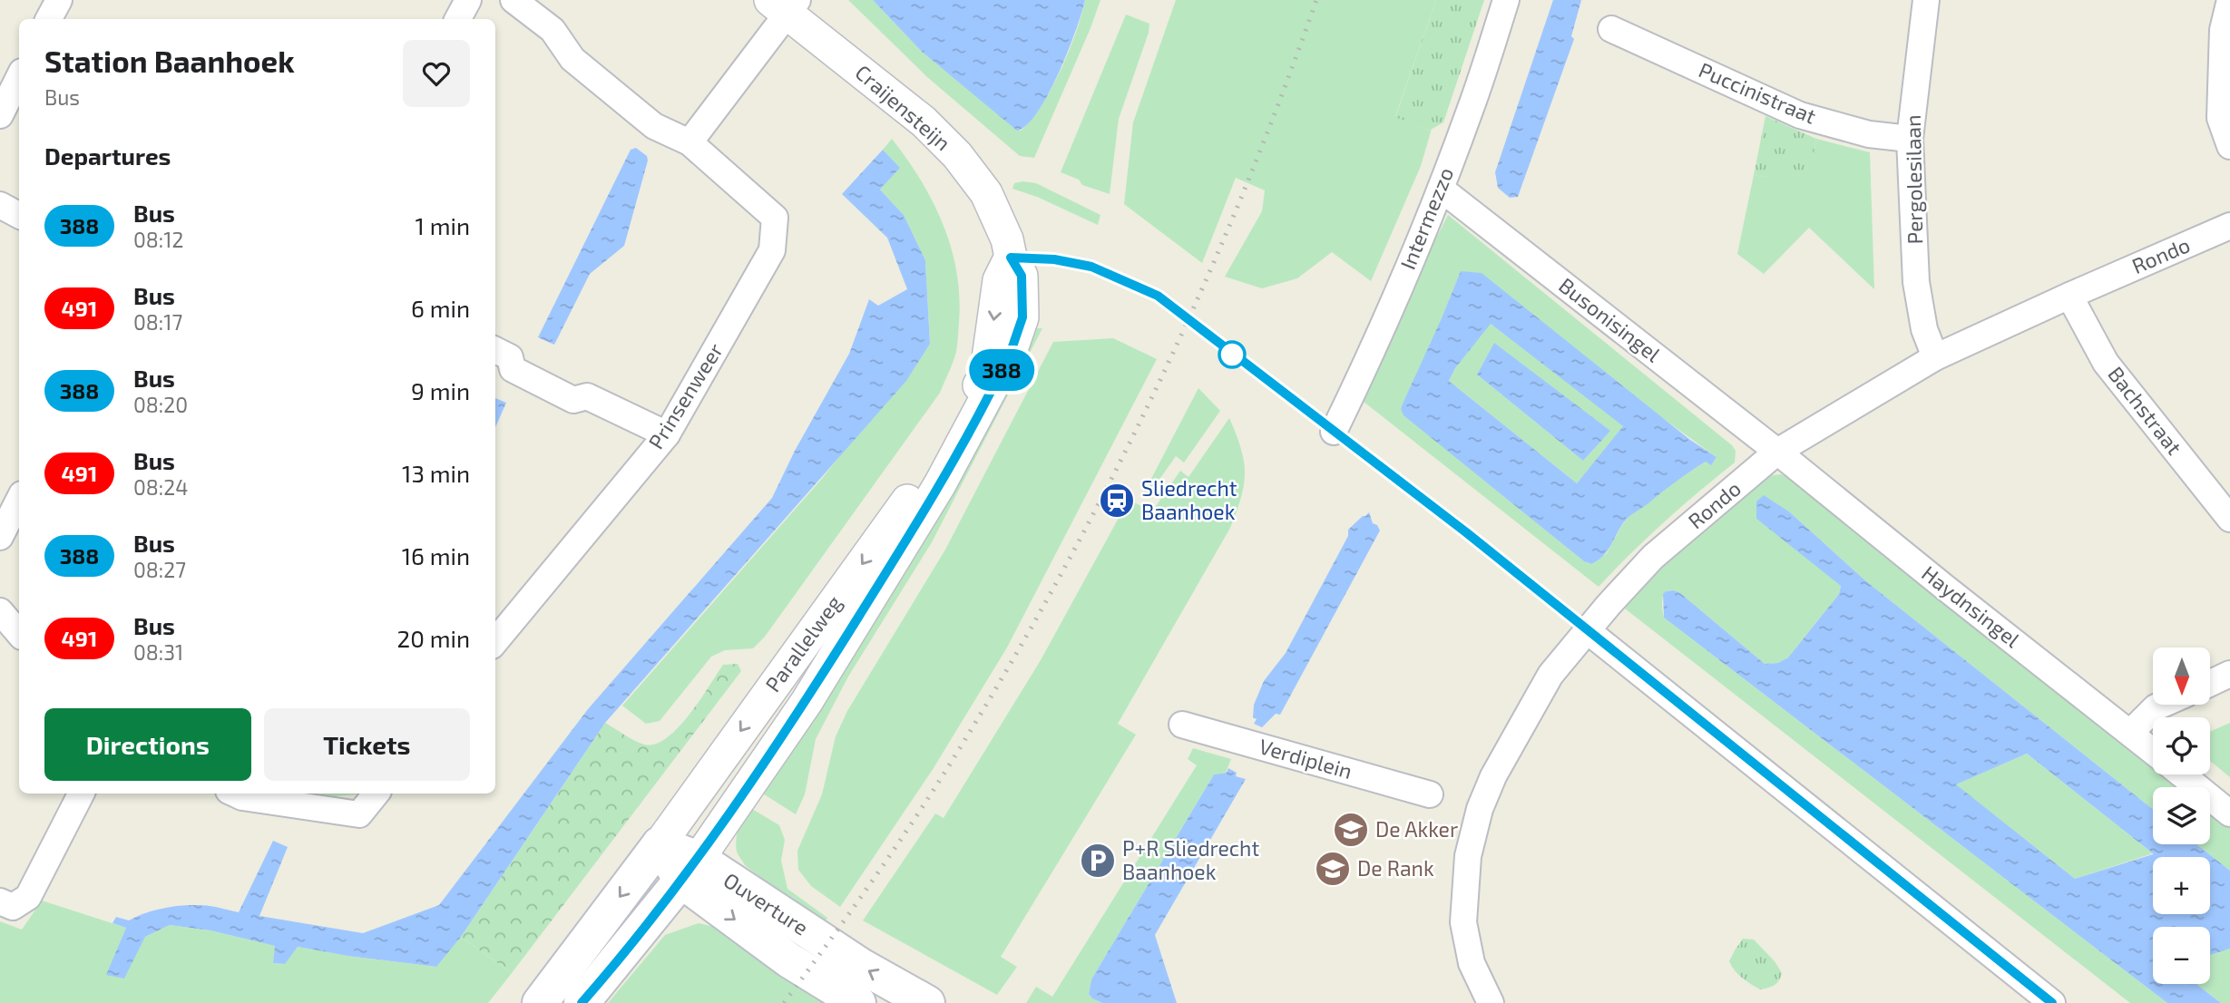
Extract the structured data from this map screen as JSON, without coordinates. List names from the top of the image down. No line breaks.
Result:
{"streets":{"main road":["Parallelweg","Ouverture"],"street":["Puccinistraat","Craijensteijn","Pergolesilaan","Intermezzo","Rondo","Busonisingel","Prinsenweer","Bachstraat","Haydnsingel","Verdiplein"]},"crossings":[["Puccinistraat","Pergolesilaan"],["Craijensteijn","Parallelweg"],["Pergolesilaan","Rondo"],["Intermezzo","Busonisingel"],["Rondo","Busonisingel"],["Rondo","Bachstraat"],["Rondo","Haydnsingel"],["Busonisingel","Haydnsingel"],["Parallelweg","Ouverture"]],"places":{"station":["Sliedrecht Baanhoek"],"school or university":["De Akker","De Rank"],"parking":["P+R Sliedrecht Baanhoek"]},"lines":["bus line 388"],"north":"bottom","page":{"on_map":"388","heading":[["Station Baanhoek","Bus"],"Departures"],"list":[{"mark":"388","name":"Bus","note":"08:12","value":"1 min"},{"mark":"491","name":"Bus","note":"08:17","value":"6 min"},{"mark":"388","name":"Bus","note":"08:20","value":"9 min"},{"mark":"491","name":"Bus","note":"08:24","value":"13 min"},{"mark":"388","name":"Bus","note":"08:27","value":"16 min"},{"mark":"491","name":"Bus","note":"08:31","value":"20 min"}],"map_buttons":["+","−"],"buttons":["Directions","Tickets"]}}
